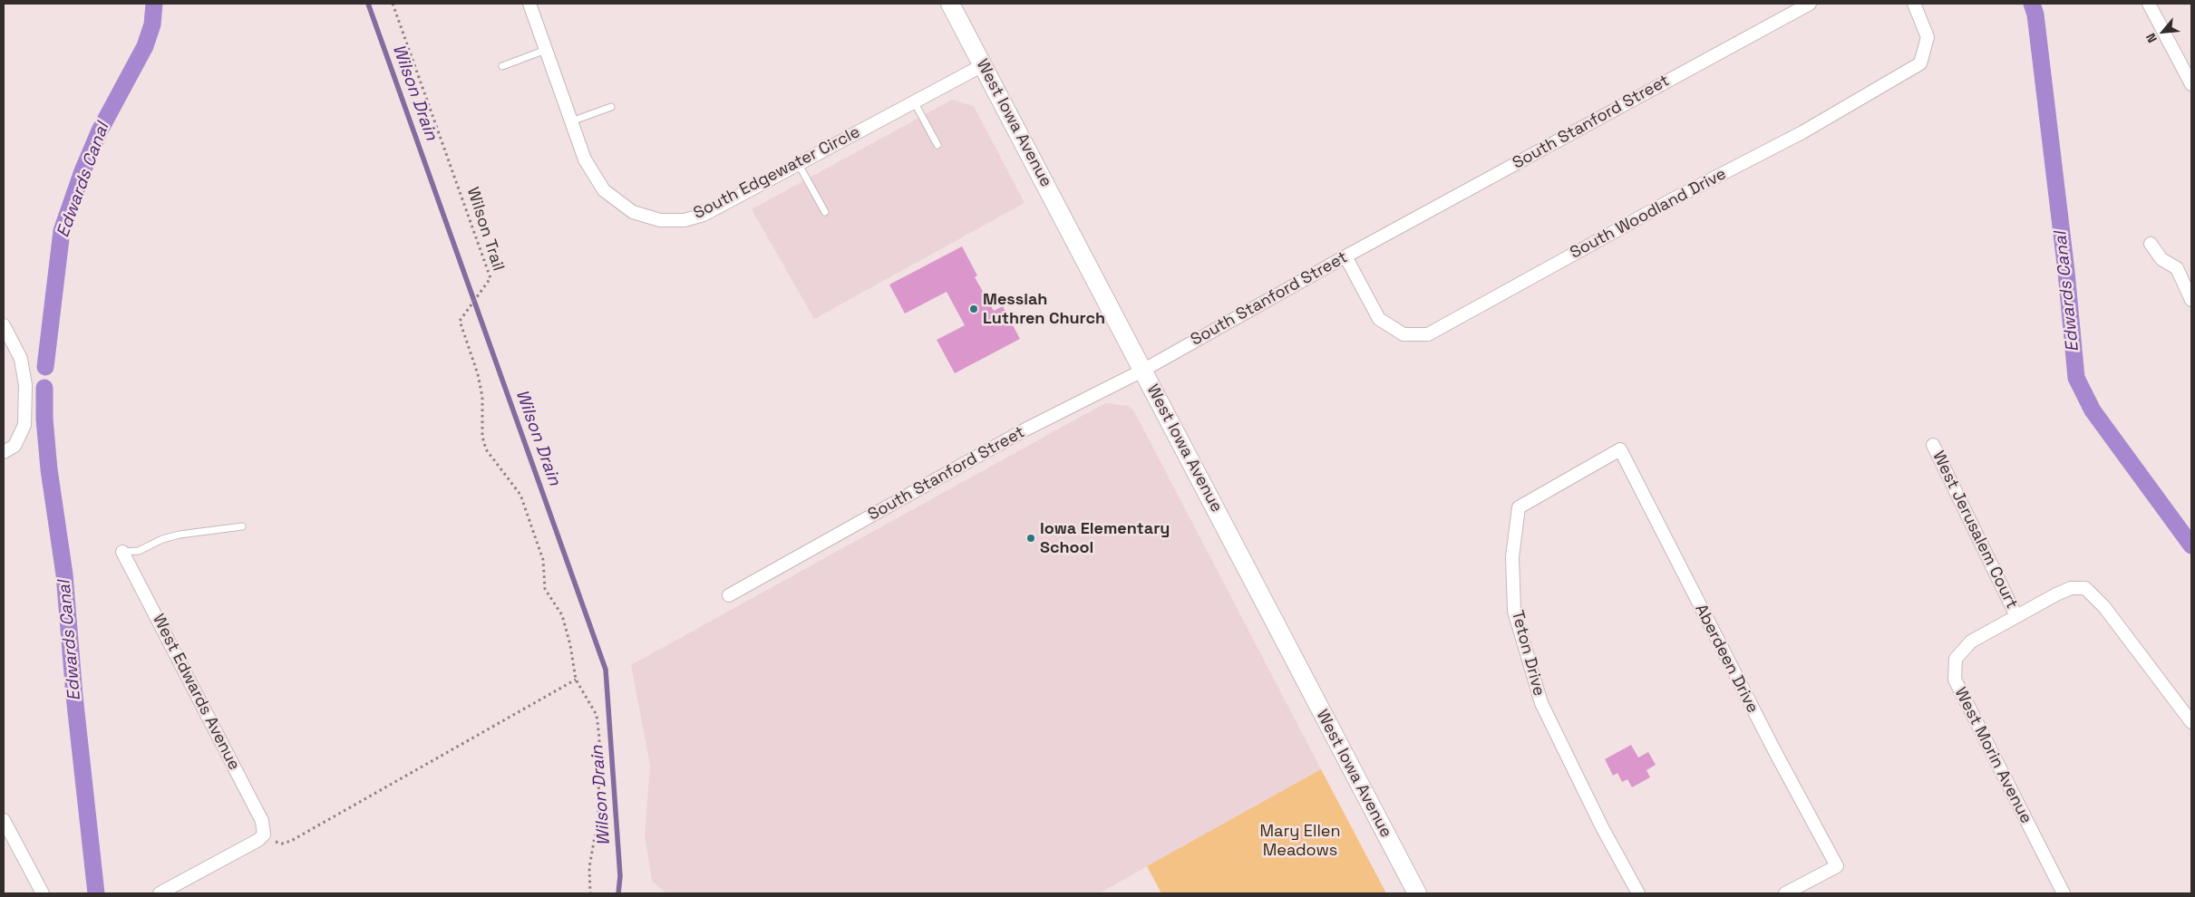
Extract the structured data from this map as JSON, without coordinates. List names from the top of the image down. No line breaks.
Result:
{"streets":{"street":["South Stanford Street","West Iowa Avenue","South Edgewater Circle","South Woodland Drive","West Jerusalem Court","Teton Drive","Aberdeen Drive","West Edwards Avenue","West Morin Avenue"],"path":["Wilson Trail"]},"crossings":[["South Stanford Street","West Iowa Avenue"],["South Stanford Street","South Woodland Drive"],["West Iowa Avenue","South Edgewater Circle"],["West Jerusalem Court","West Morin Avenue"],["Teton Drive","Aberdeen Drive"]],"water":["Wilson Drain","Edwards Canal"],"parks":["Mary Ellen Meadows"],"places":["Messiah Luthren Church","Iowa Elementary School"],"north":"bottom left"}
